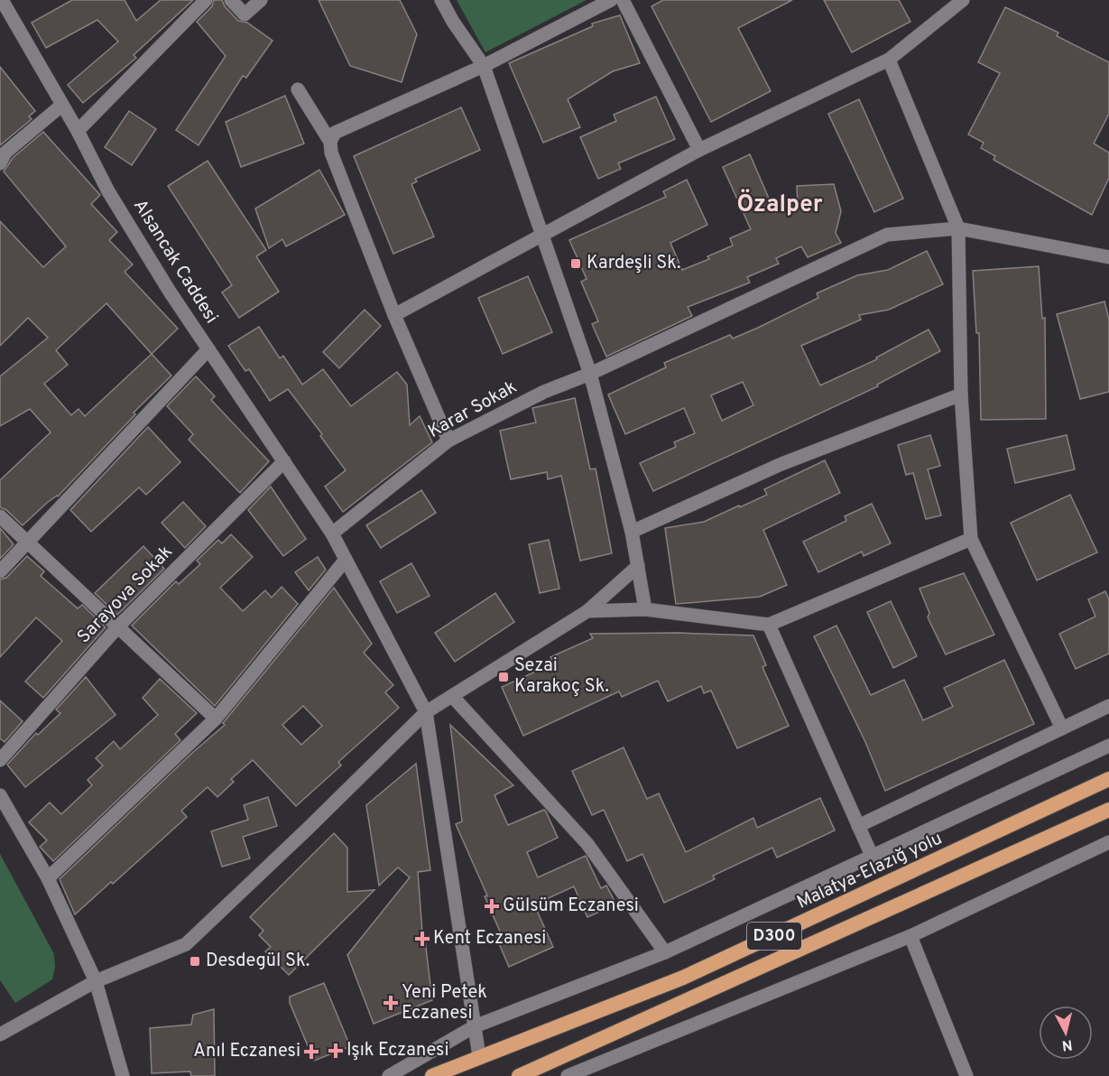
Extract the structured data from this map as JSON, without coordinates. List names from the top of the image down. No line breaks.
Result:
{"streets":{"highway":["Malatya-Elazığ yolu","D300"],"street":["Alsancak Caddesi","Karar Sokak","Sarayova Sokak"]},"crossings":[["Alsancak Caddesi","Karar Sokak"],["Alsancak Caddesi","Sarayova Sokak"],["Alsancak Caddesi","Malatya-Elazığ yolu"]],"districts":["Özalper"],"places":{"transit":["Kardeşli Sk.","Sezai Karakoç Sk.","Desdegül Sk."],"health":["Gülsüm Eczanesi","Kent Eczanesi","Yeni Petek Eczanesi","Işık Eczanesi","Anıl Eczanesi"]},"north":"bottom"}
